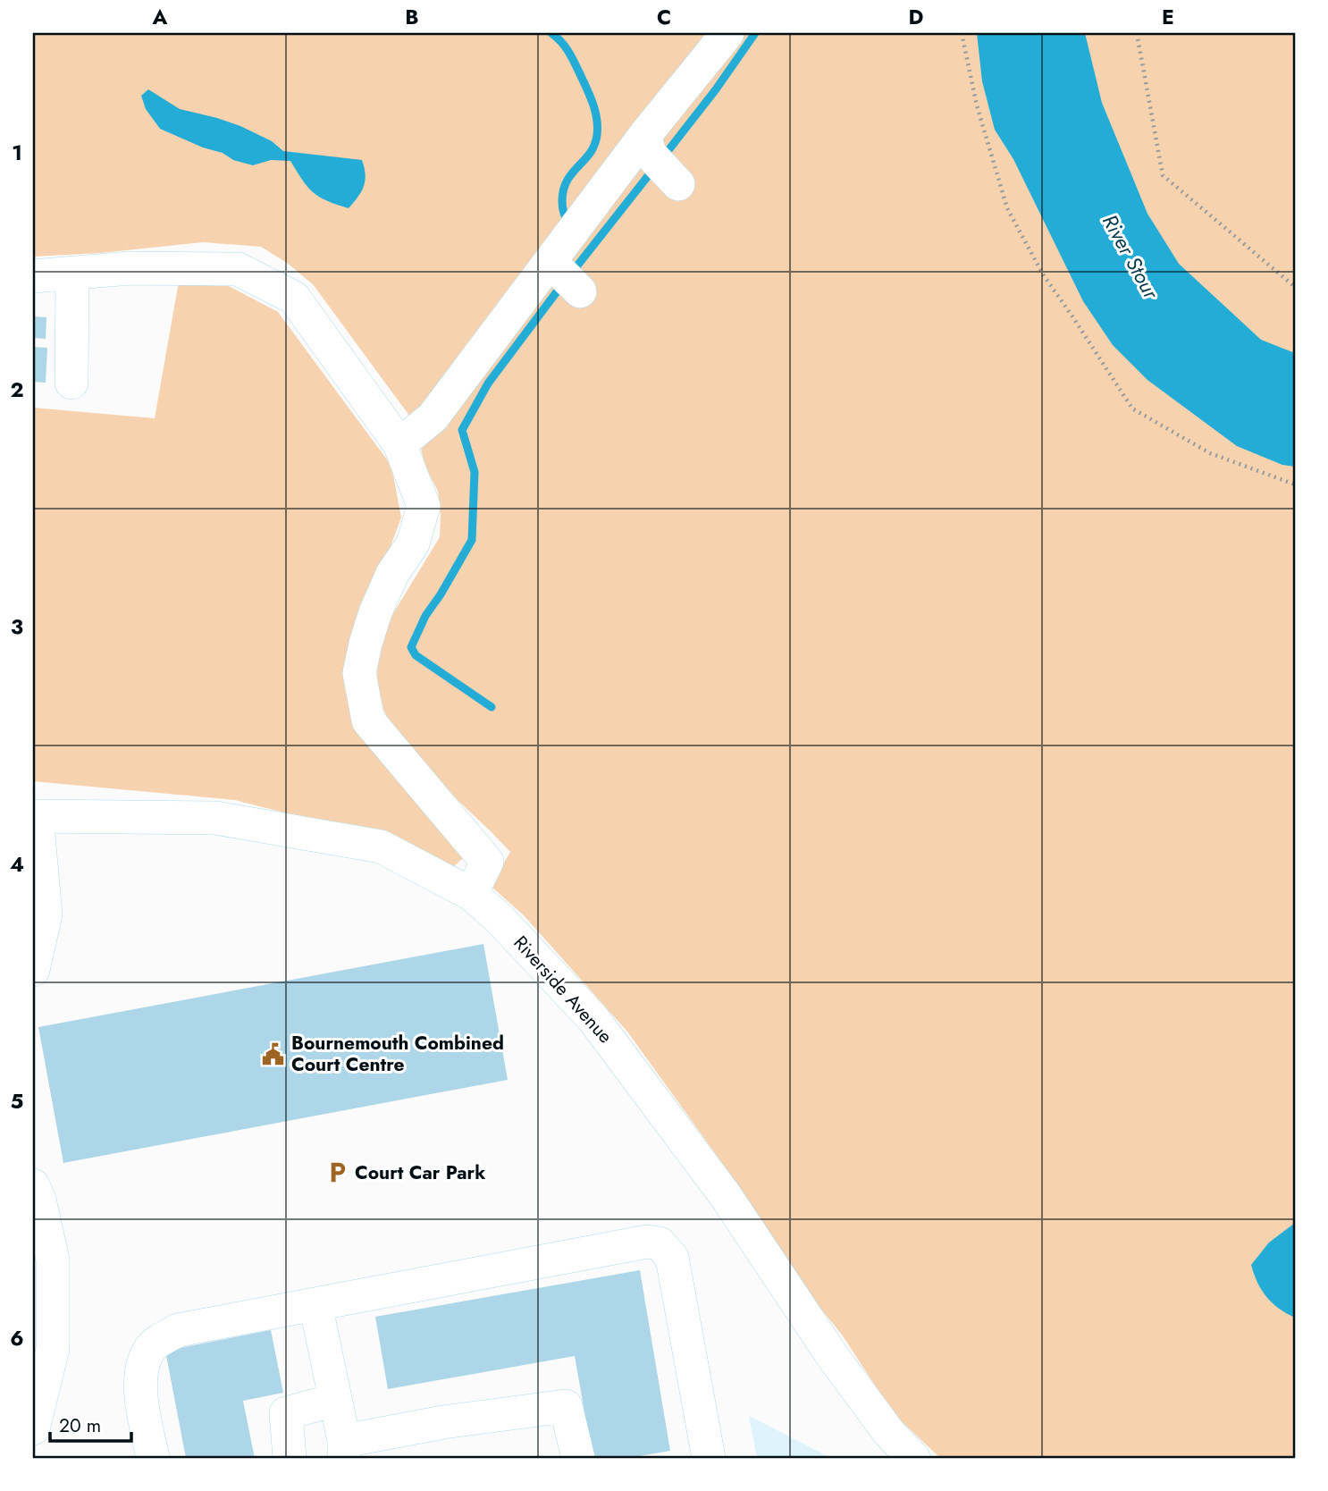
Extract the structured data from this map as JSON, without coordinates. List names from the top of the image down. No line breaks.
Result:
{"streets":{"street":["Riverside Avenue"]},"water":["River Stour"],"places":{"public building":["Bournemouth Combined Court Centre"],"parking":["Court Car Park"]},"scale_bar":"20 m","grid":{"columns":["A","B","C","D","E"],"rows":["1","2","3","4","5","6"]}}
